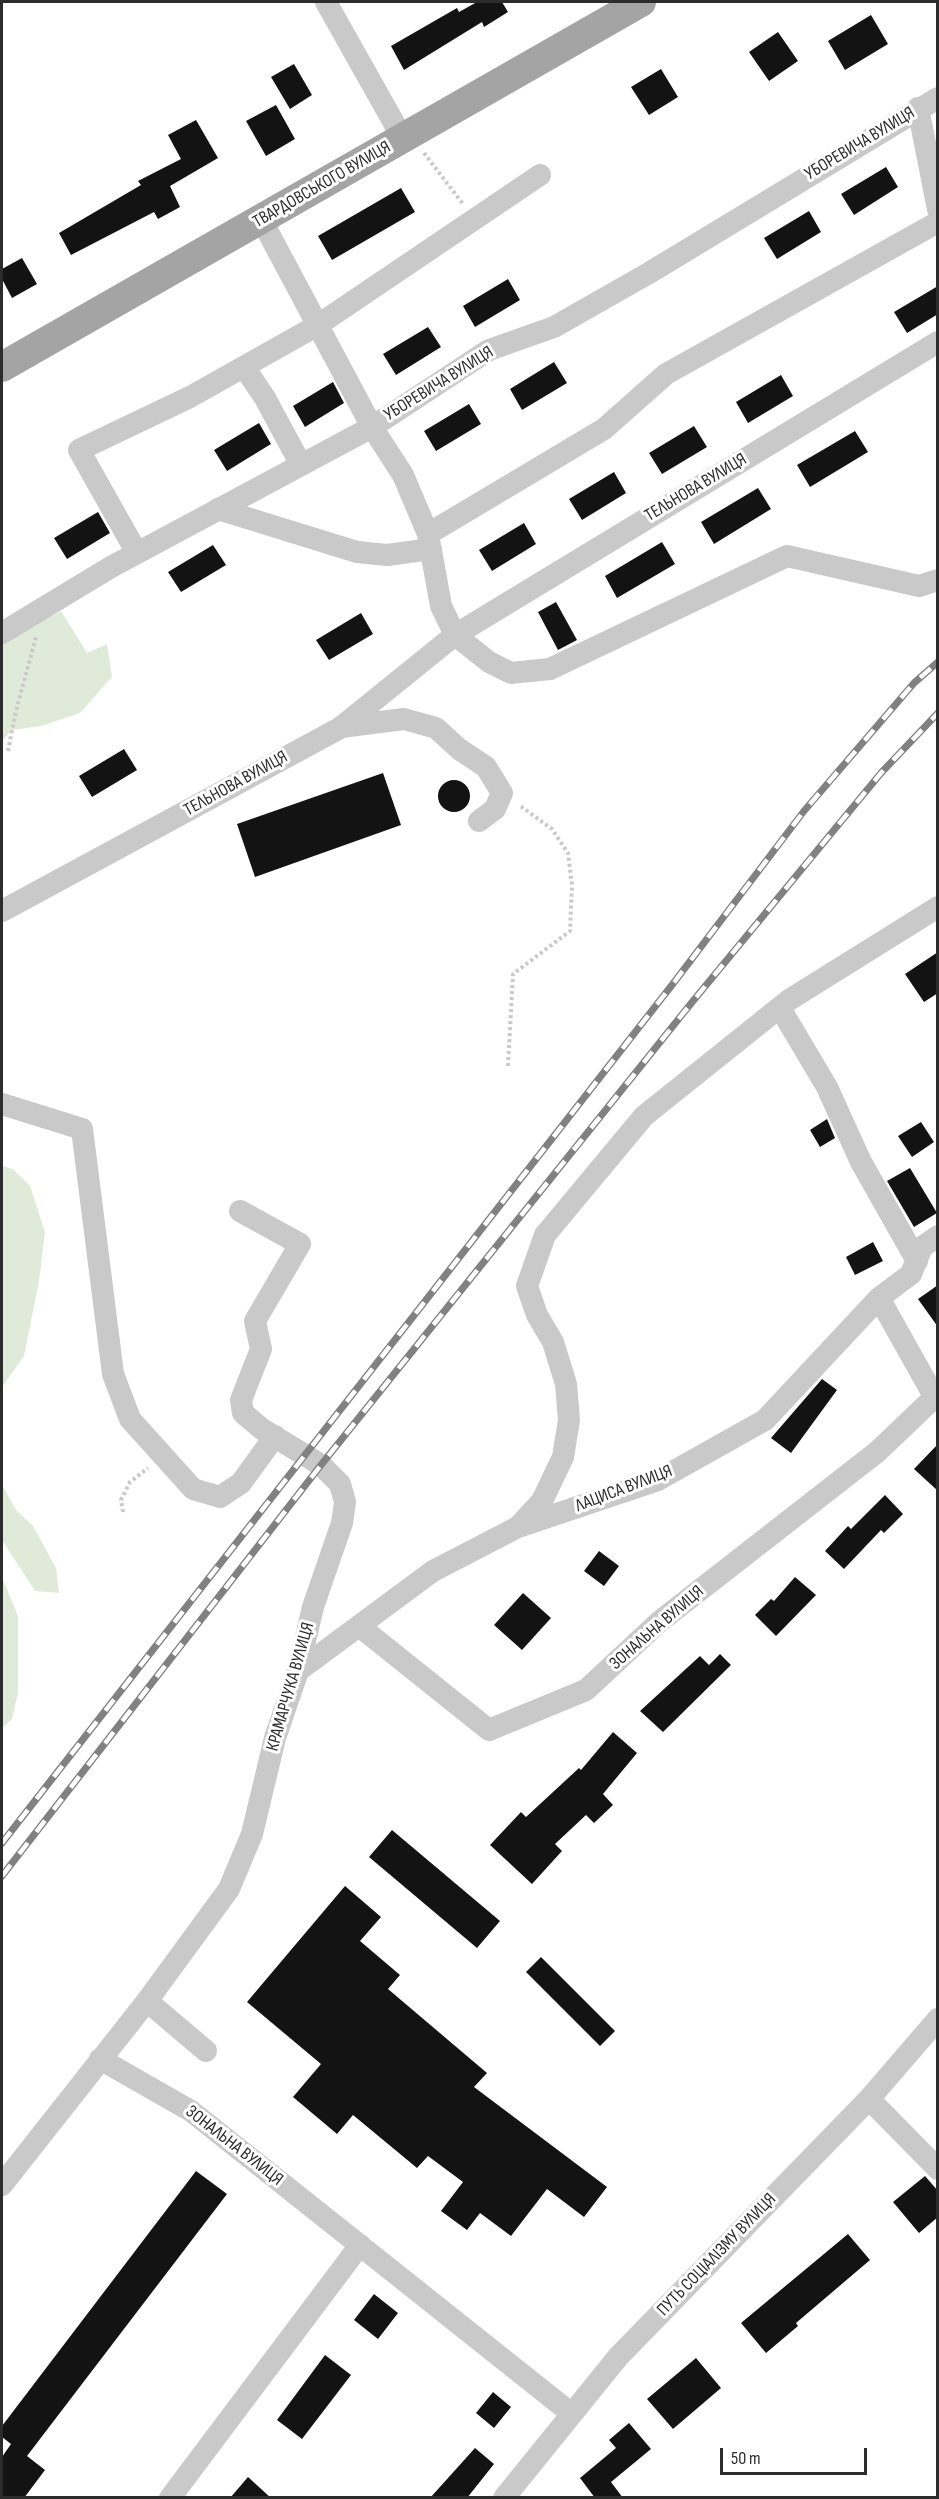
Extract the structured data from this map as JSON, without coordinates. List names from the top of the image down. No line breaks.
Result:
{"streets":{"main road":["ТВАРДОВСЬКОГО ВУЛИЦЯ"],"street":["УБОРЕВИЧА ВУЛИЦЯ","ТЕЛЬНОВА ВУЛИЦЯ","ЛАЦИСА ВУЛИЦЯ","ЗОНАЛЬНА ВУЛИЦЯ","КРАМАРЧУКА ВУЛИЦЯ","ПУТЬ СОЦІАЛІЗМУ ВУЛИЦЯ"]},"crossings":[["ЛАЦИСА ВУЛИЦЯ","ЗОНАЛЬНА ВУЛИЦЯ"],["ЛАЦИСА ВУЛИЦЯ","КРАМАРЧУКА ВУЛИЦЯ"],["ЗОНАЛЬНА ВУЛИЦЯ","КРАМАРЧУКА ВУЛИЦЯ"],["ЗОНАЛЬНА ВУЛИЦЯ","ПУТЬ СОЦІАЛІЗМУ ВУЛИЦЯ"]],"scale_bar":"50 m"}
